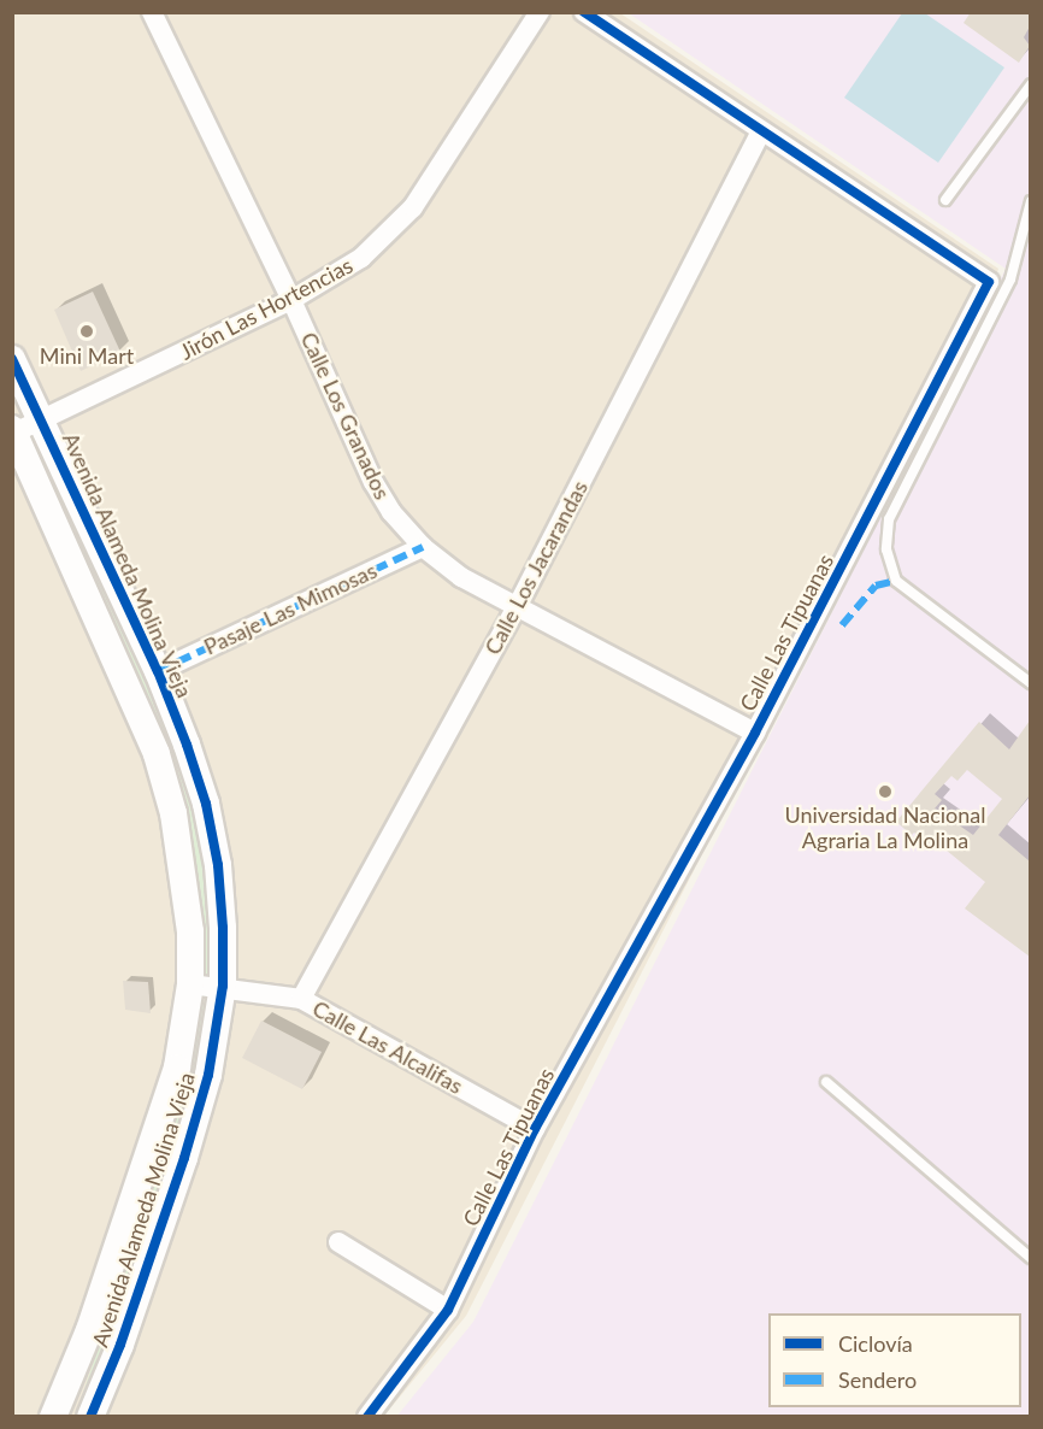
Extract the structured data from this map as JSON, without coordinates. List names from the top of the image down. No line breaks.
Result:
{"streets":{"street":["Jirón Las Hortencias","Calle Los Granados","Avenida Alameda Molina Vieja","Calle Los Jacarandas","Pasaje Las Mimosas","Calle Las Tipuanas","Calle Las Alcalifas"]},"crossings":[["Jirón Las Hortencias","Calle Los Granados"],["Jirón Las Hortencias","Avenida Alameda Molina Vieja"],["Calle Los Granados","Calle Los Jacarandas"],["Calle Los Granados","Pasaje Las Mimosas"],["Calle Los Granados","Calle Las Tipuanas"],["Avenida Alameda Molina Vieja","Pasaje Las Mimosas"],["Avenida Alameda Molina Vieja","Calle Las Alcalifas"],["Calle Los Jacarandas","Calle Las Tipuanas"],["Calle Los Jacarandas","Calle Las Alcalifas"],["Calle Las Tipuanas","Calle Las Alcalifas"]],"places":["Mini Mart","Universidad Nacional Agraria La Molina"],"legend":["Ciclovía","Sendero"]}
